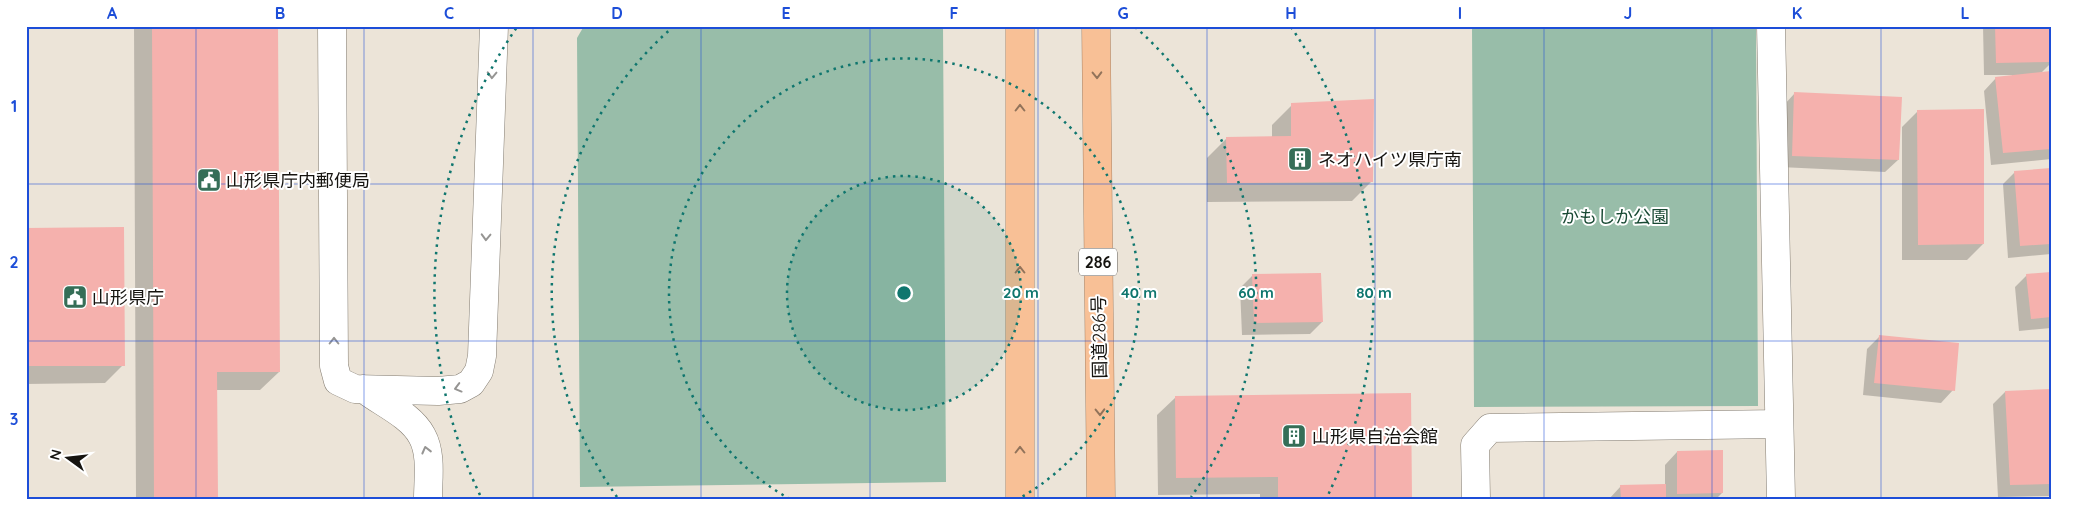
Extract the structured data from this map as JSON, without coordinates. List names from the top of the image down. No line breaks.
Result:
{"streets":{"highway":["286","国道286号"]},"parks":["かもしか公園"],"places":{"building":["ネオハイツ県庁南","山形県自治会館"],"public building":["山形県庁内郵便局","山形県庁"]},"north":"left","grid":{"columns":["A","B","C","D","E","F","G","H","I","J","K","L"],"rows":["1","2","3"]},"rings":["20 m","40 m","60 m","80 m"]}
